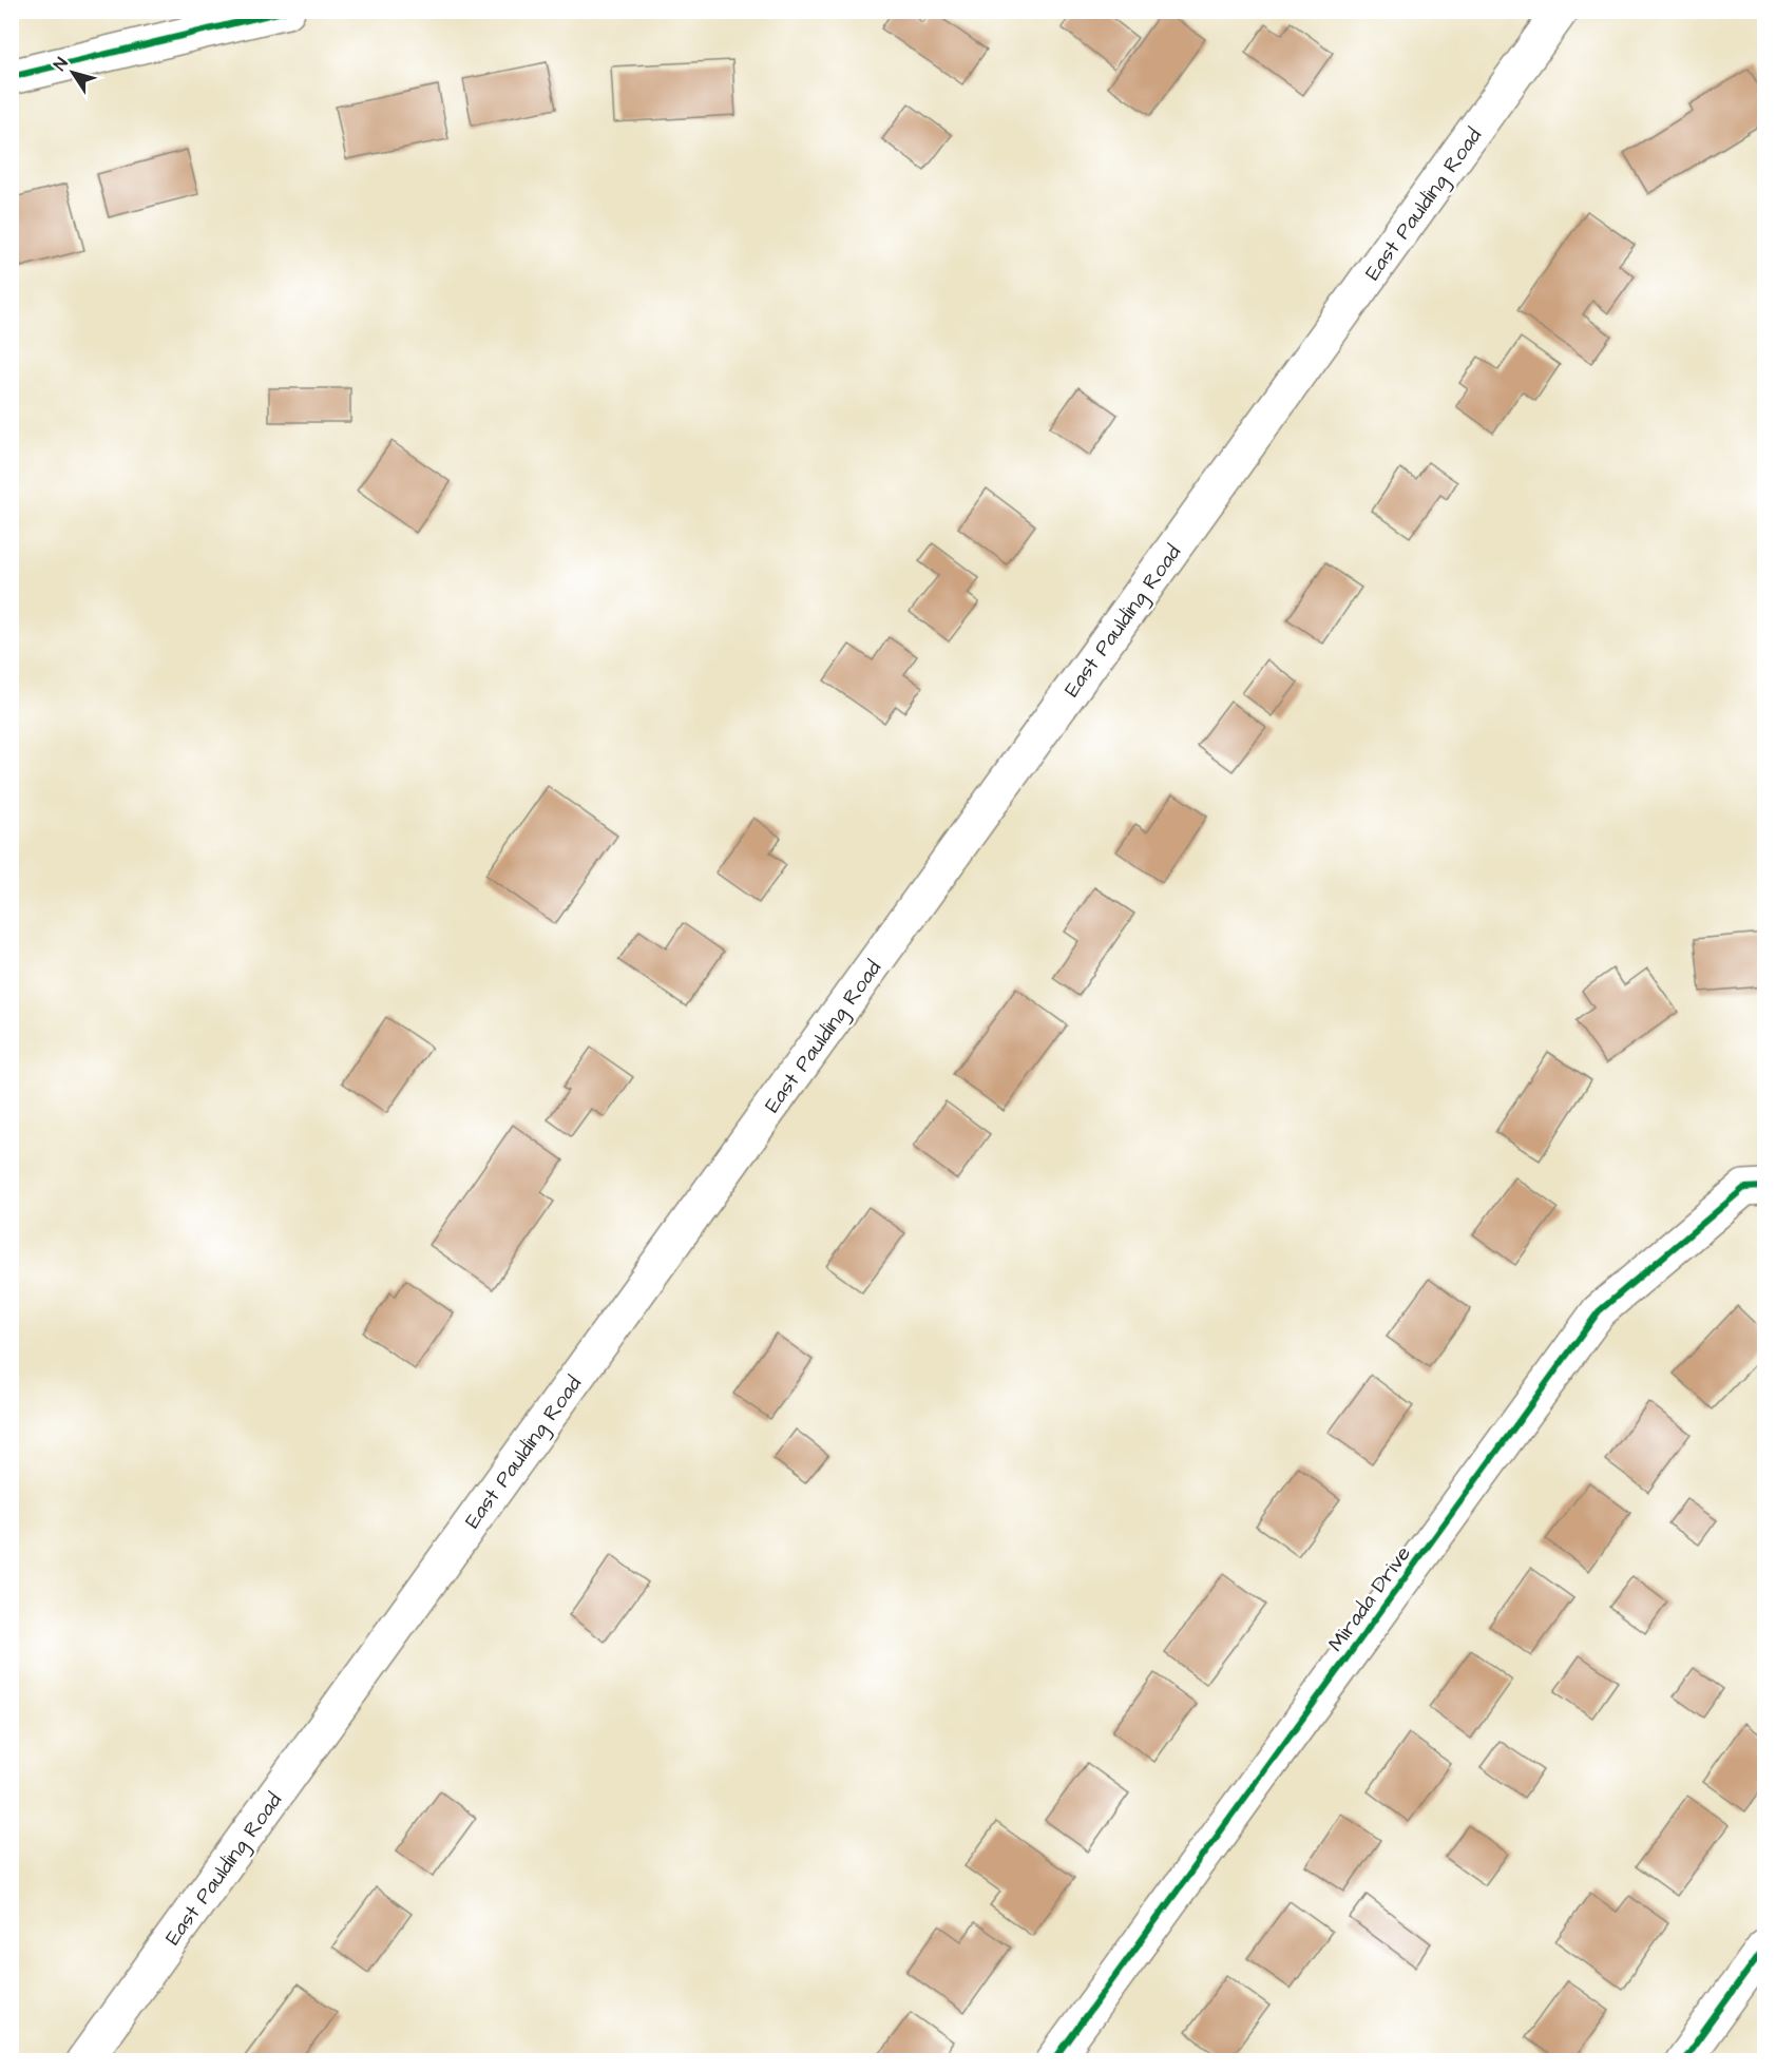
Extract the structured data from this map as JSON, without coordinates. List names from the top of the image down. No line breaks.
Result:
{"streets":{"main road":["East Paulding Road","Mirada Drive"]},"north":"top left"}
